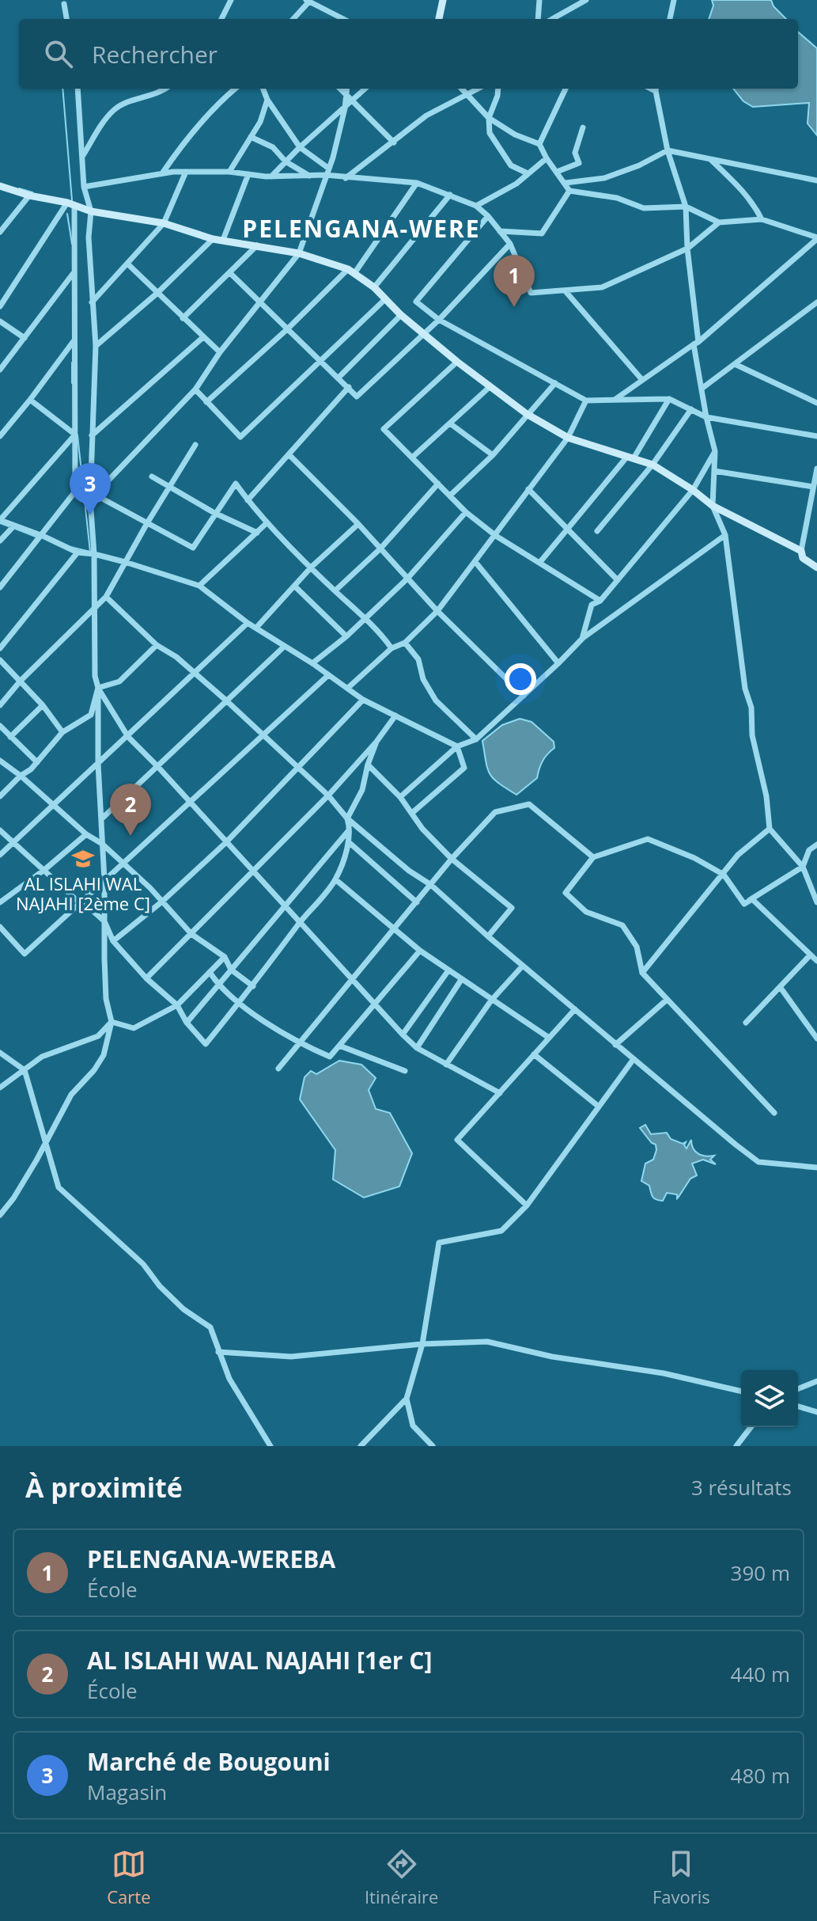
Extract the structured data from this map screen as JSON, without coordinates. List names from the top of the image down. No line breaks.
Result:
{"districts":["PELENGANA-WERE"],"places":{"school or university":["AL ISLAHI WAL NAJAHI [2ème C]"]},"page":{"search":"Rechercher","pins":["1","3","2"],"heading":["À proximité","3 résultats"],"list":[{"mark":"1","name":"PELENGANA-WEREBA","note":"École","value":"390 m"},{"mark":"2","name":"AL ISLAHI WAL NAJAHI [1er C]","note":"École","value":"440 m"},{"mark":"3","name":"Marché de Bougouni","note":"Magasin","value":"480 m"}],"nav":["Carte","Itinéraire","Favoris"]}}
